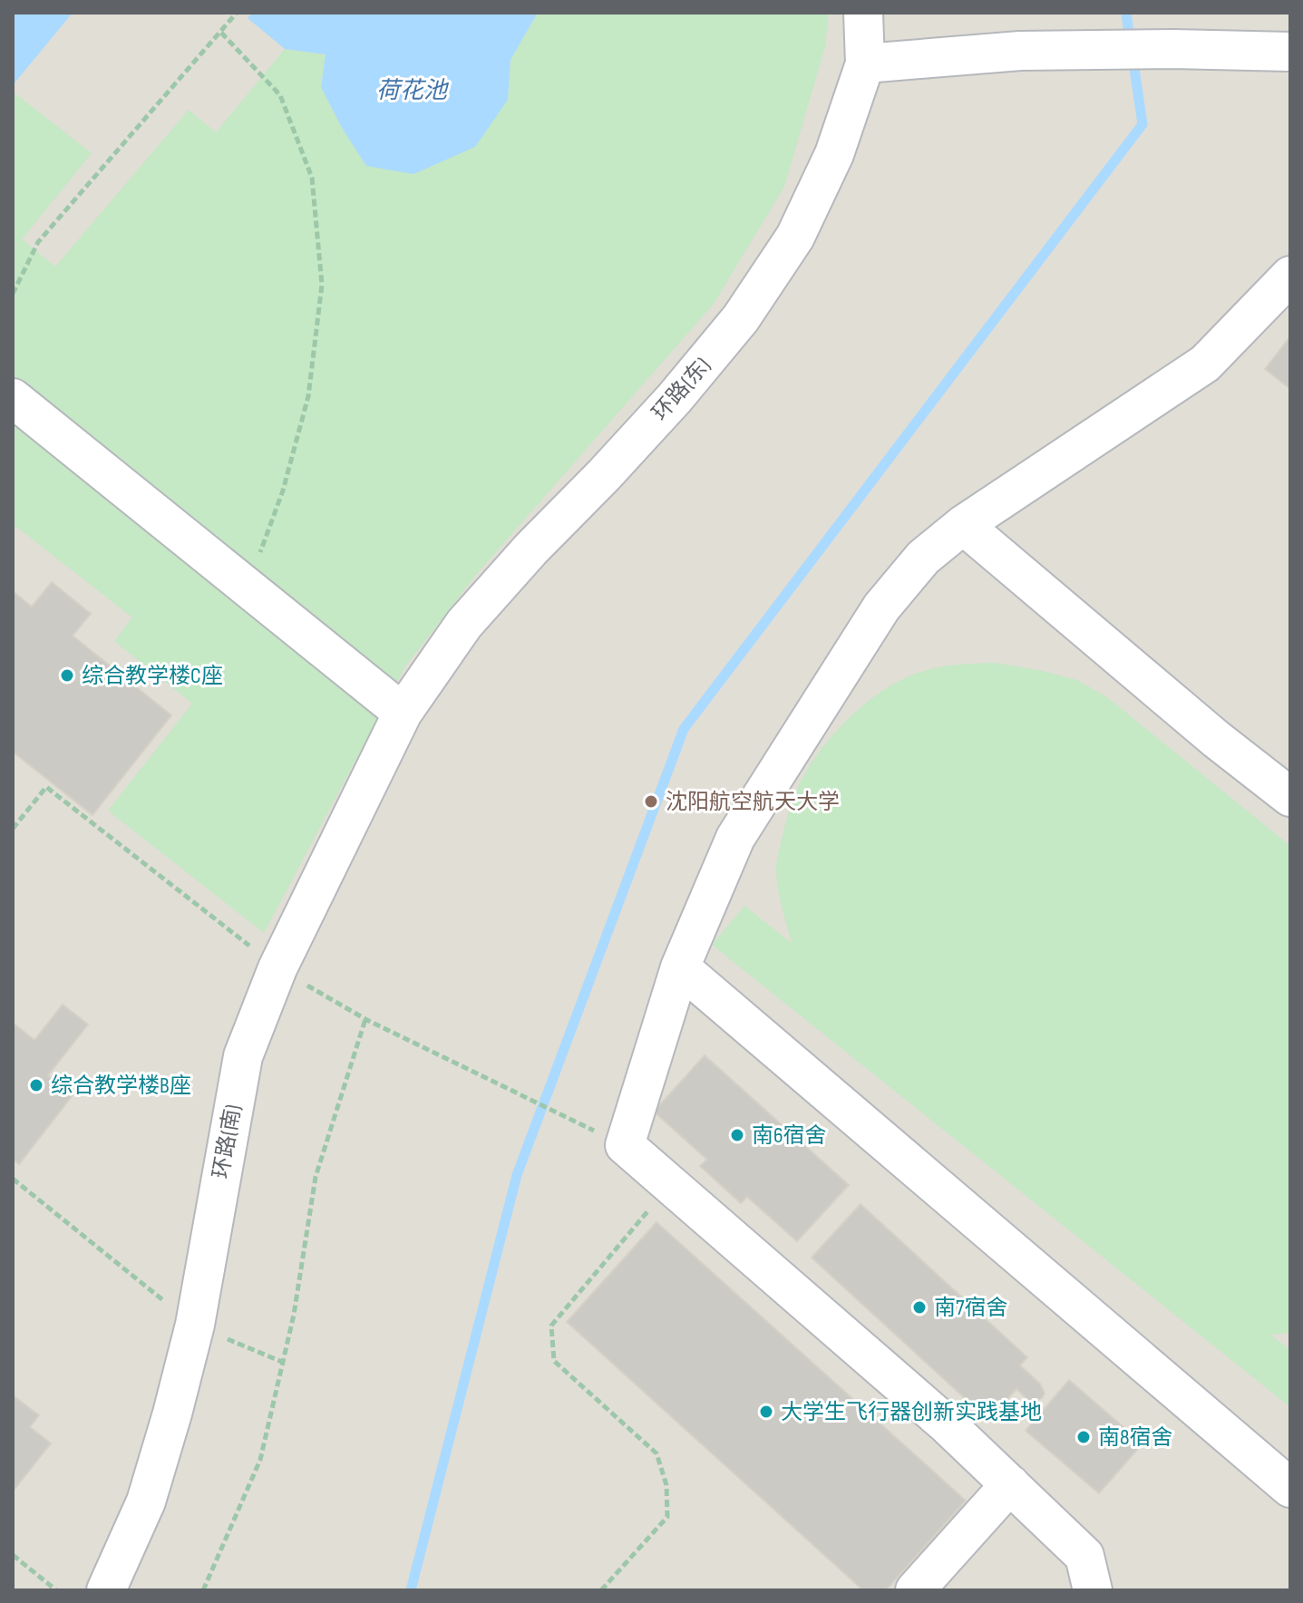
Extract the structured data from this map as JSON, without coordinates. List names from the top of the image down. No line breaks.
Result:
{"streets":{"street":["环路(东)","环路(南)"]},"crossings":[["环路(东)","环路(南)"]],"water":["荷花池"],"places":["综合教学楼C座","沈阳航空航天大学","综合教学楼B座","南6宿舍","南7宿舍","大学生飞行器创新实践基地","南8宿舍"]}
